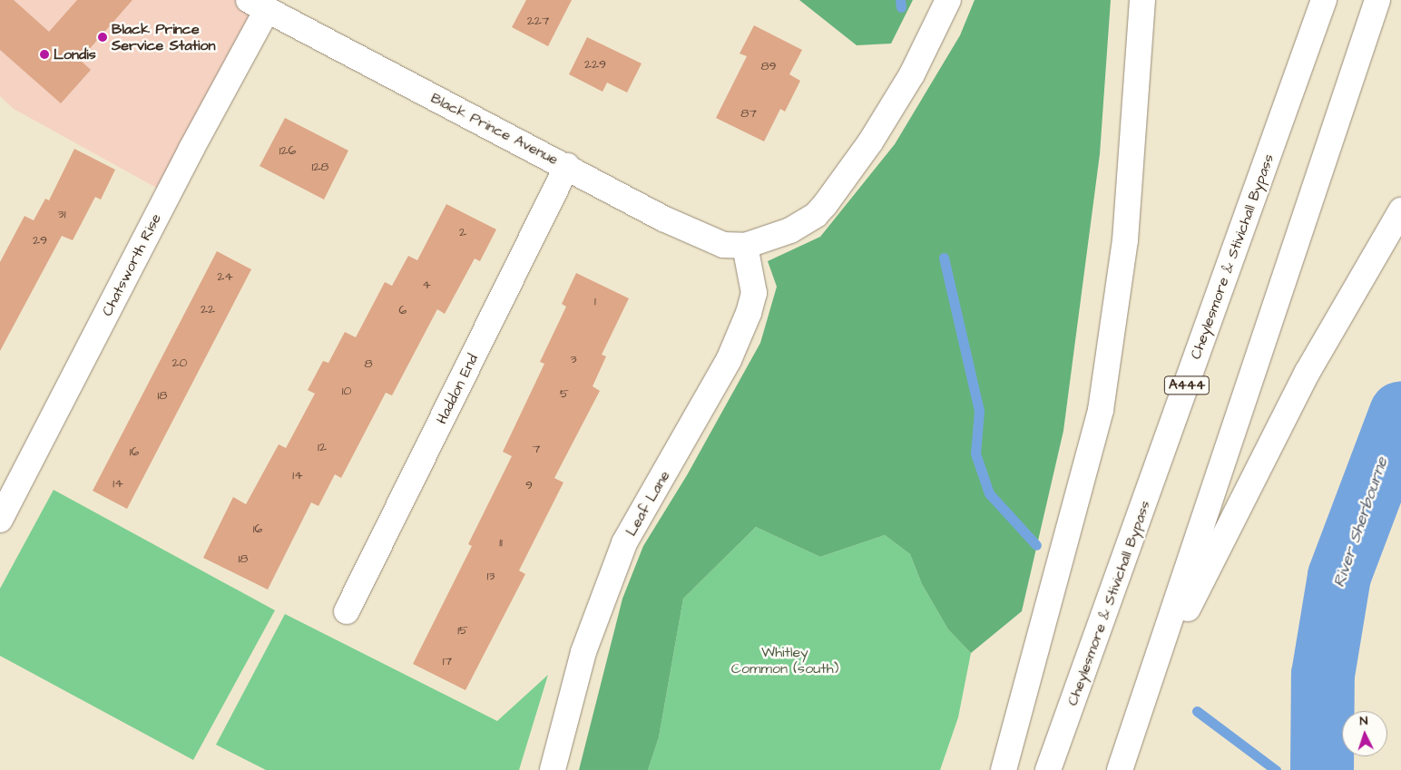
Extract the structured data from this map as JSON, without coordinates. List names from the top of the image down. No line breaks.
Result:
{"streets":{"main road":["Black Prince Avenue","Cheylesmore & Stivichall Bypass","Chatsworth Rise","A444","Haddon End","Leaf Lane"]},"crossings":[["Black Prince Avenue","Chatsworth Rise"],["Black Prince Avenue","Haddon End"],["Black Prince Avenue","Leaf Lane"]],"water":["River Sherbourne"],"parks":["Whitley Common (south)"],"places":["Black Prince Service Station","Londis"],"house_numbers":["227","229","89","87","126","128","31","2","29","24","4","1","22","6","3","20","8","10","5","18","12","7","16","14","14","9","16","11","18","13","15","17"],"north":"top"}
